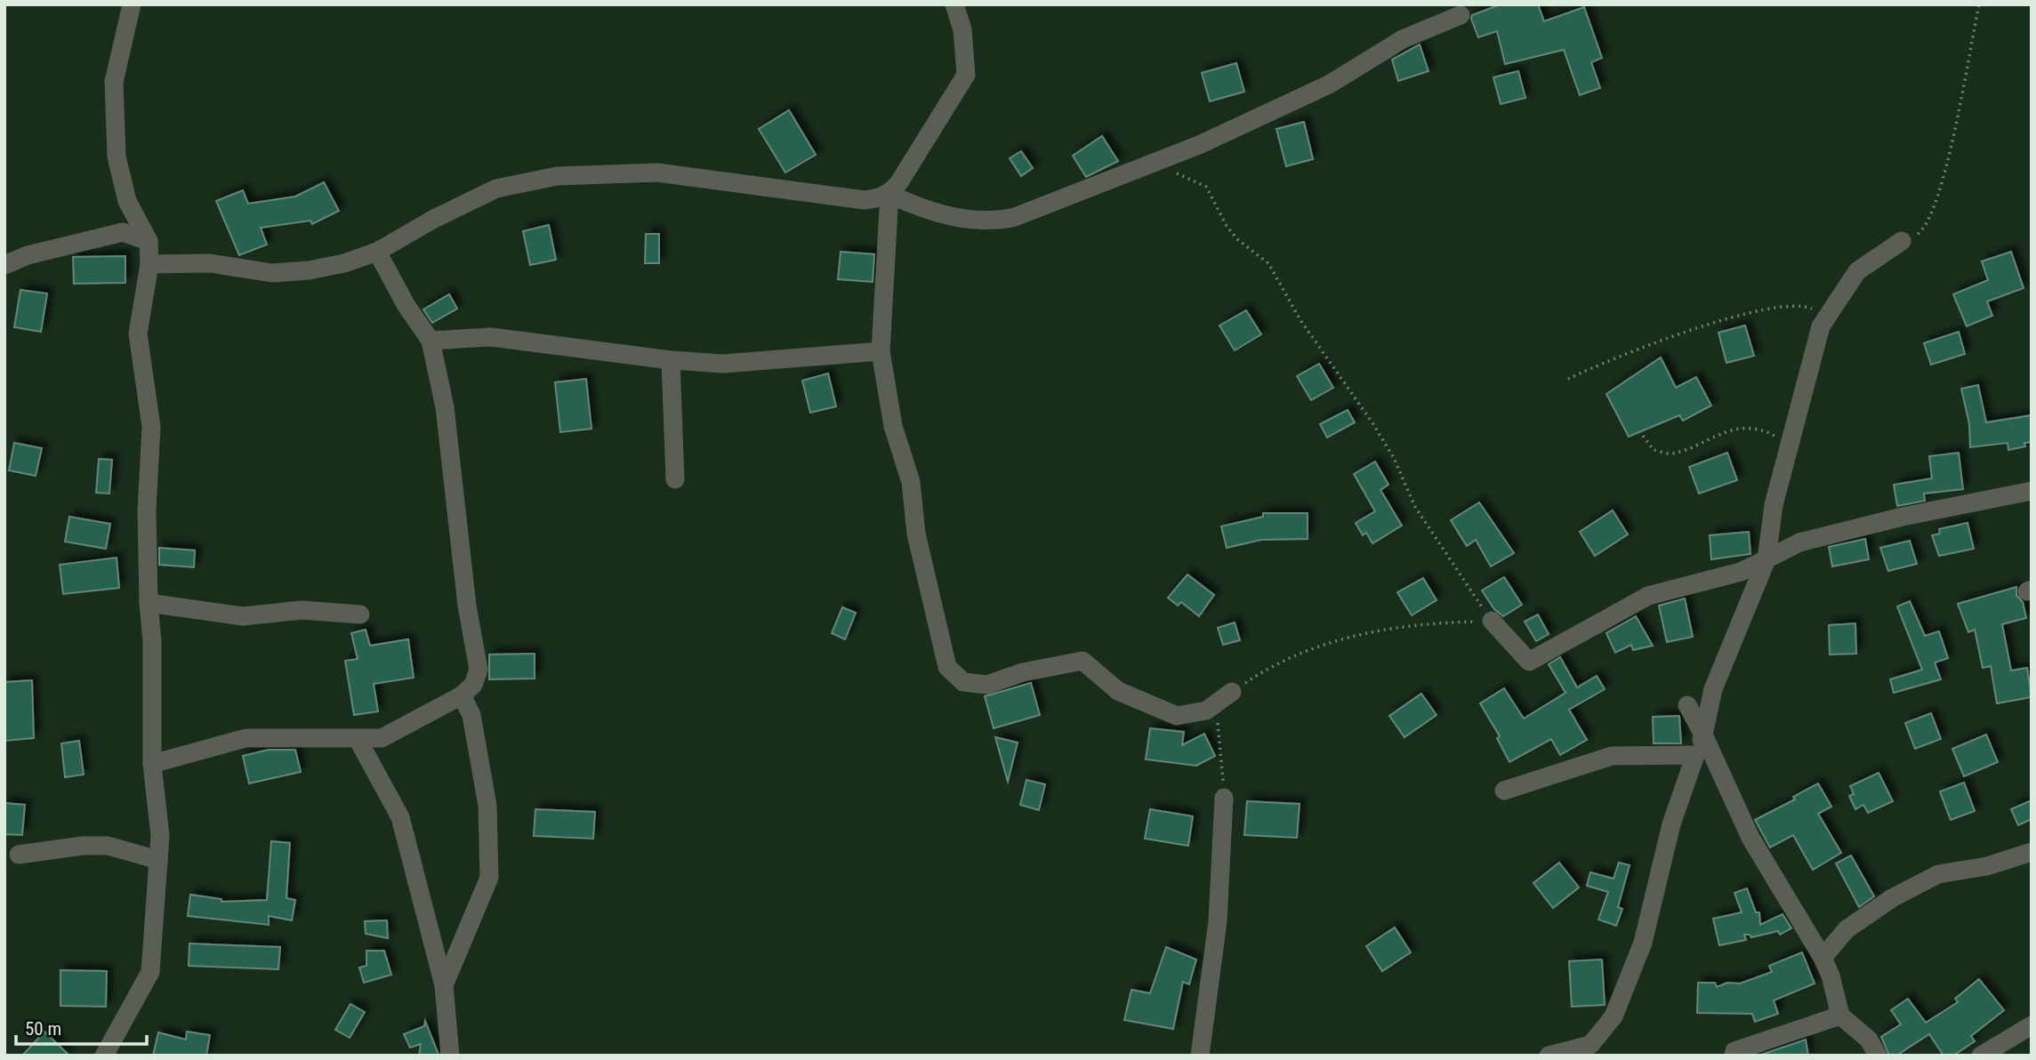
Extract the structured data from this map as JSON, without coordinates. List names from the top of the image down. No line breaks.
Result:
{"scale_bar":"50 m"}
